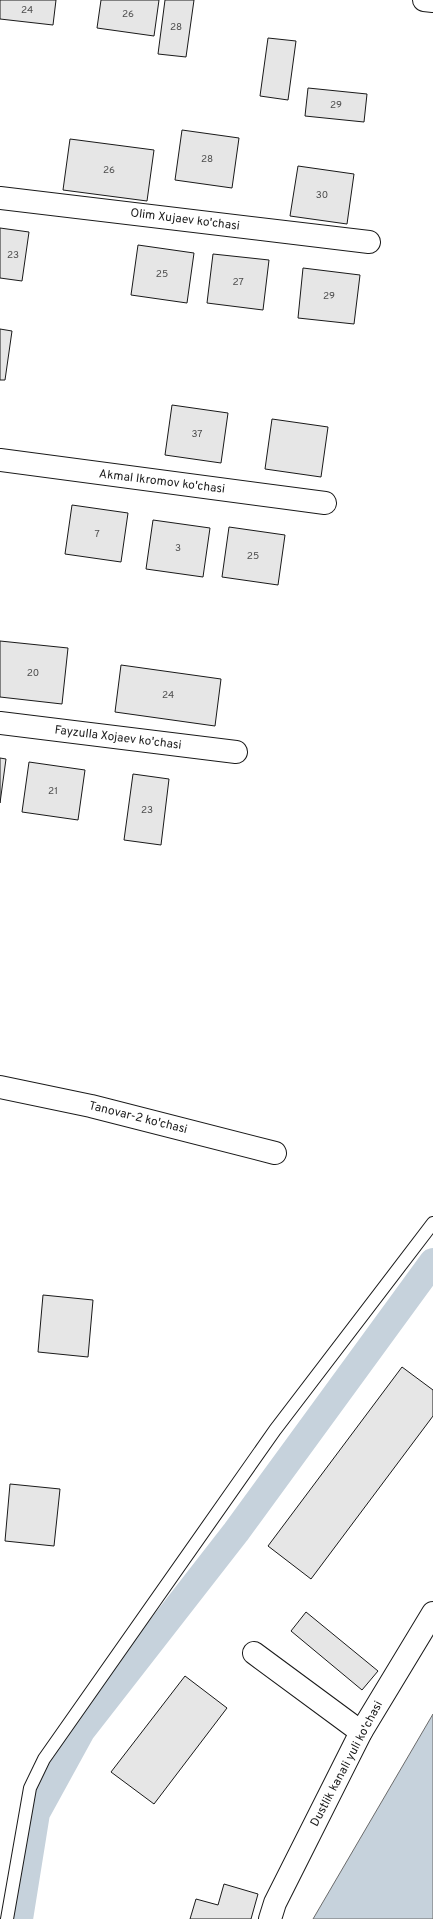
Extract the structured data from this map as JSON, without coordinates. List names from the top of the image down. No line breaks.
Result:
{"streets":{"street":["Olim Xujaev ko'chasi","Akmal Ikromov ko'chasi","Fayzulla Xojaev ko'chasi","Tanovar-2 ko'chasi","Dustlik kanali yuli ko'chasi"]},"house_numbers":["24","26","28","29","28","26","30","23","25","27","29","37","7","3","25","20","24","21","23"]}
